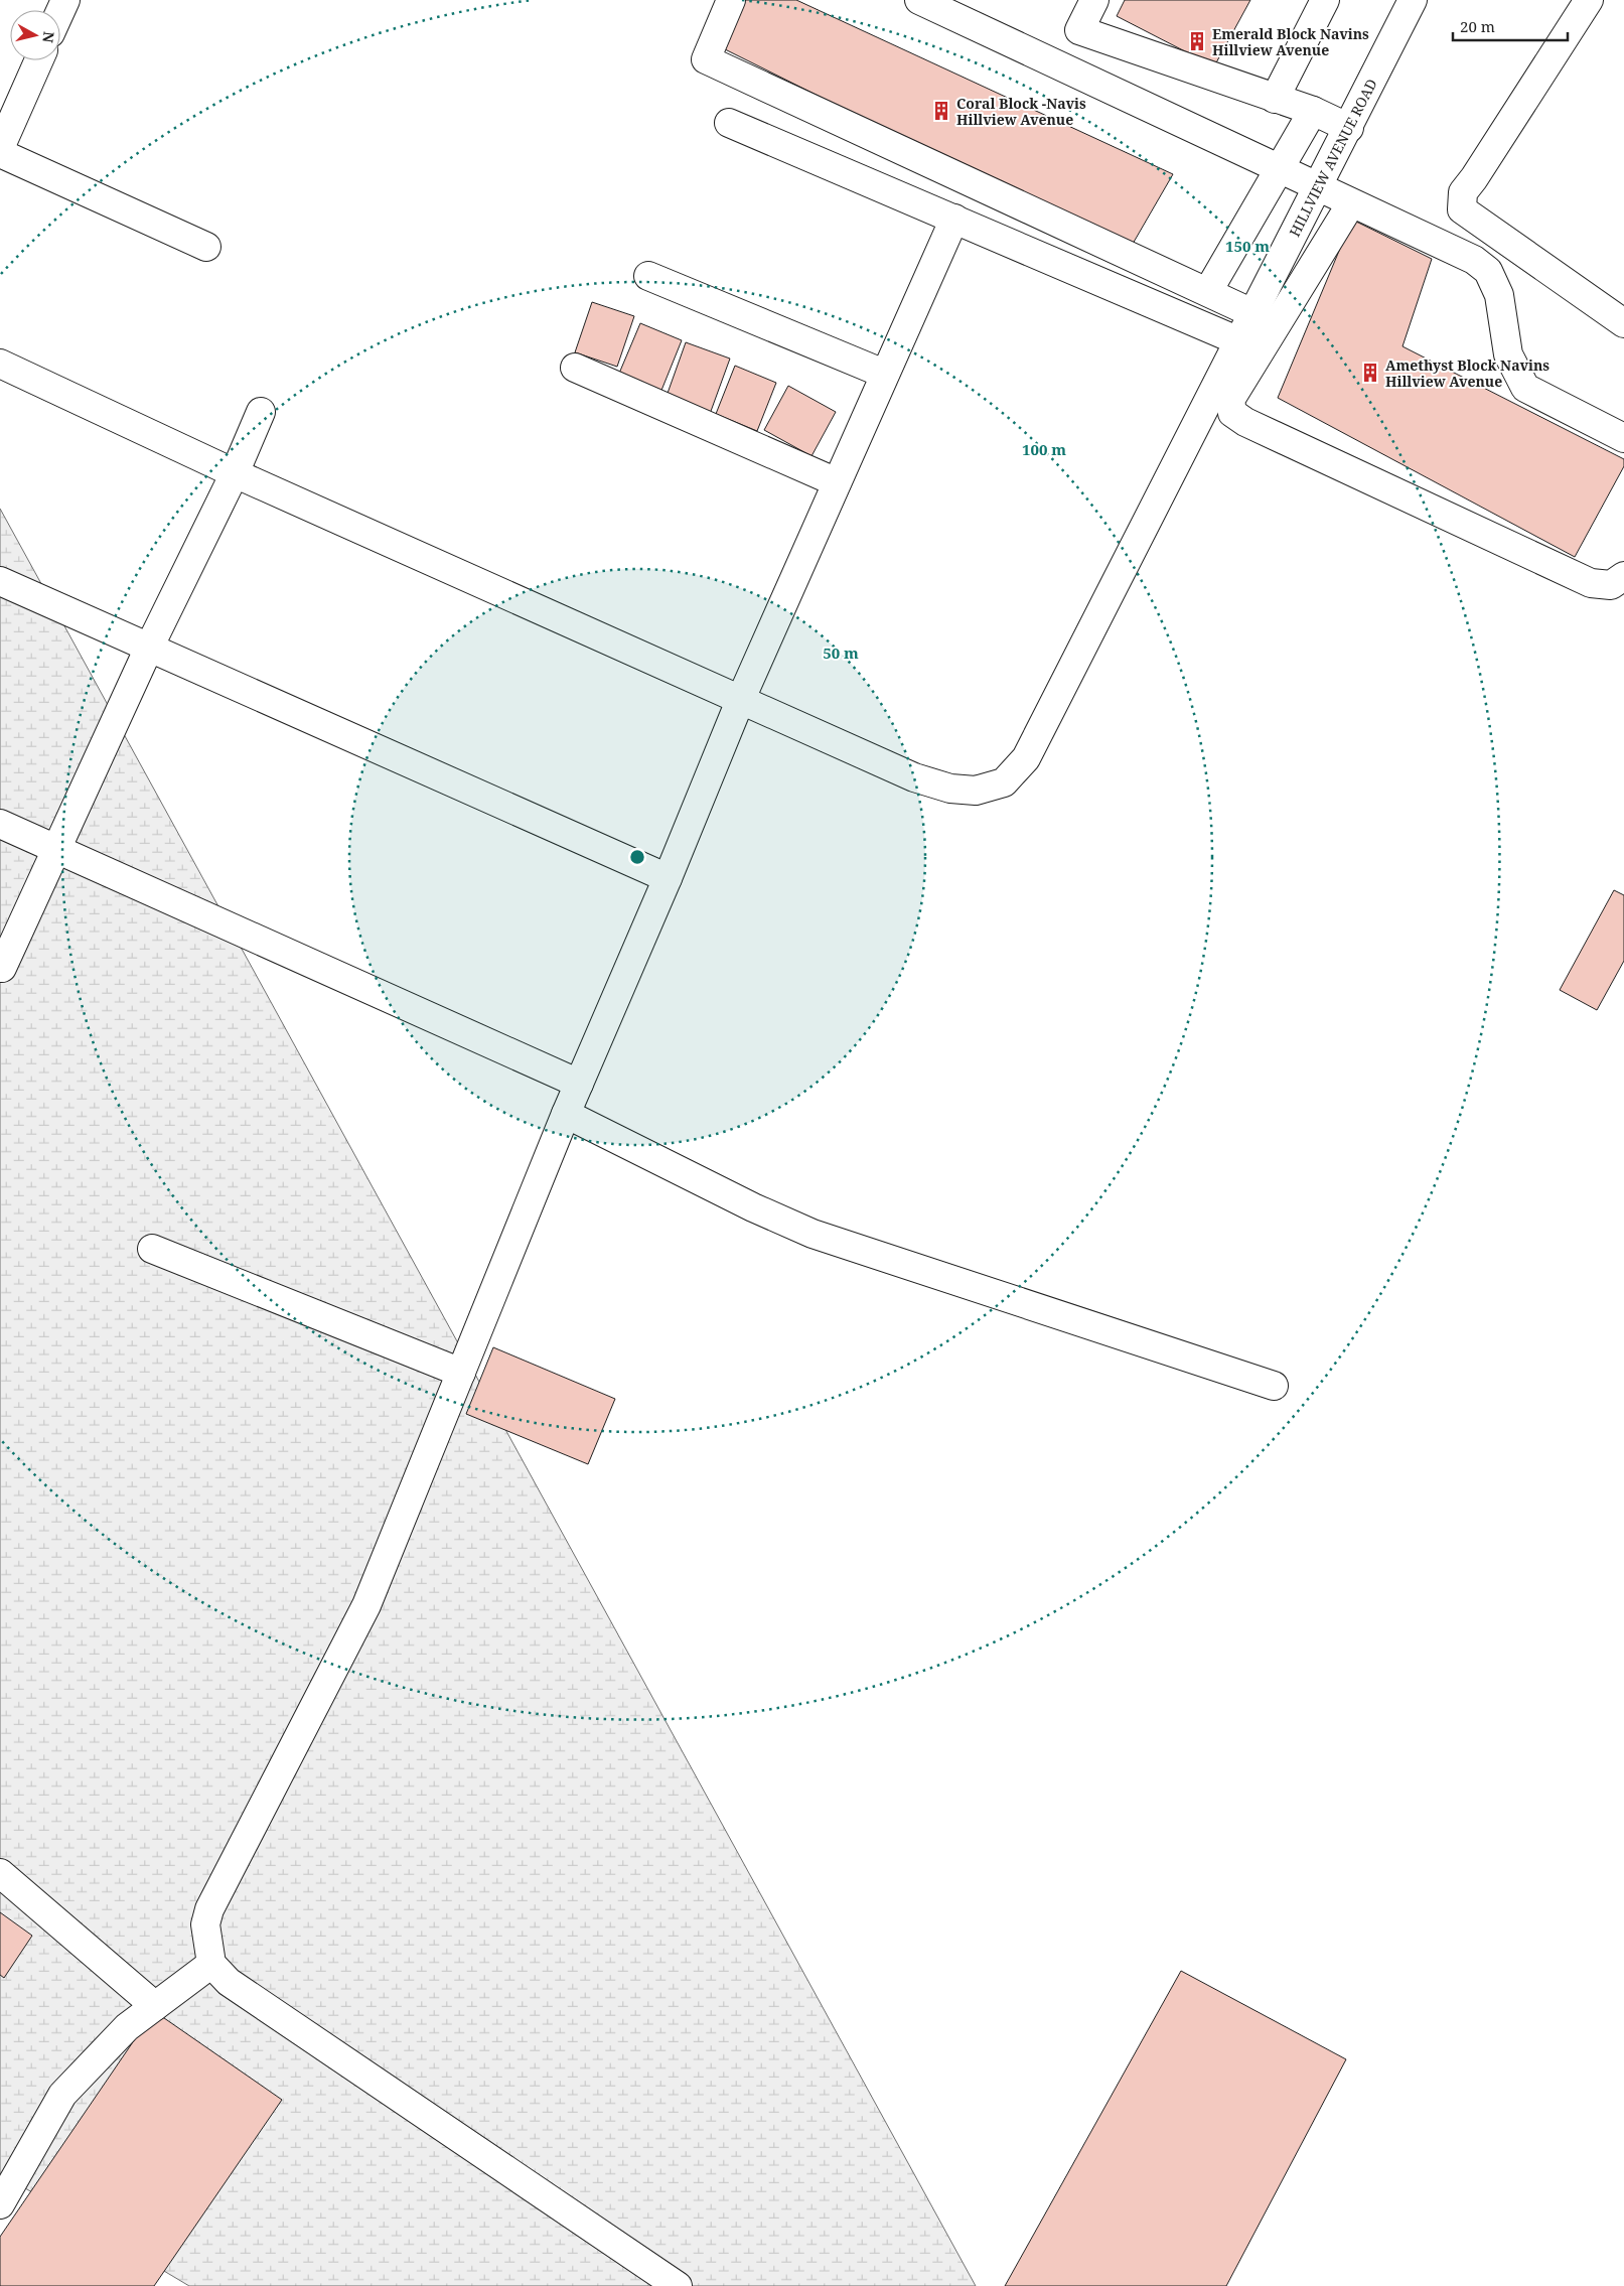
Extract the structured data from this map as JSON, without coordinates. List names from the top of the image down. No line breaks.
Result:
{"streets":{"street":["HILLVIEW AVENUE ROAD"]},"places":{"building":["Emerald Block Navins Hillview Avenue","Coral Block -Navis Hillview Avenue","Amethyst Block Navins Hillview Avenue"]},"scale_bar":"20 m","north":"right","rings":["150 m","100 m","50 m"]}
